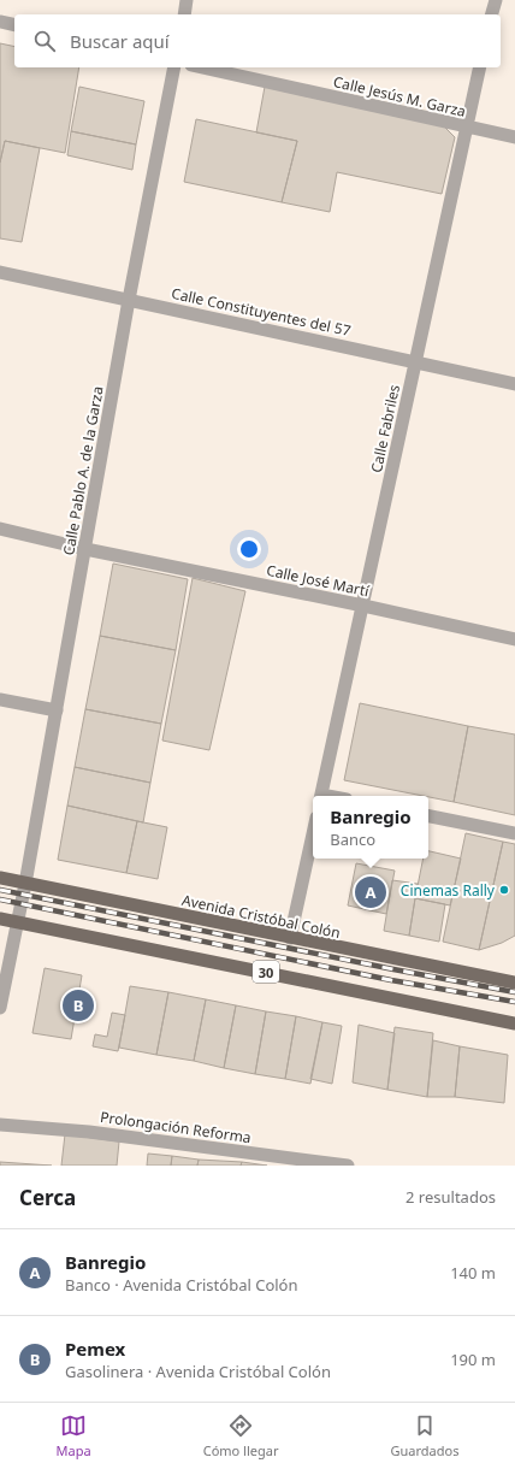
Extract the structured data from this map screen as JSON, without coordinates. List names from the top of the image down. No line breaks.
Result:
{"streets":{"main road":["Avenida Cristóbal Colón","30"],"street":["Calle Jesús M. Garza","Calle Constituyentes del 57","Calle Fabriles","Calle Pablo A. de la Garza","Calle José Martí","Prolongación Reforma"]},"crossings":[["Calle Jesús M. Garza","Calle Fabriles"],["Calle Constituyentes del 57","Calle Fabriles"],["Calle Constituyentes del 57","Calle Pablo A. de la Garza"],["Calle Fabriles","Calle José Martí"],["Calle Pablo A. de la Garza","Calle José Martí"],["Calle Pablo A. de la Garza","Avenida Cristóbal Colón"]],"places":["Cinemas Rally"],"page":{"search":"Buscar aquí","popup":["Banregio","Banco"],"pins":["A","B"],"heading":["Cerca","2 resultados"],"list":[{"mark":"A","name":"Banregio","note":"Banco · Avenida Cristóbal Colón","value":"140 m"},{"mark":"B","name":"Pemex","note":"Gasolinera · Avenida Cristóbal Colón","value":"190 m"}],"nav":["Mapa","Cómo llegar","Guardados"]}}
